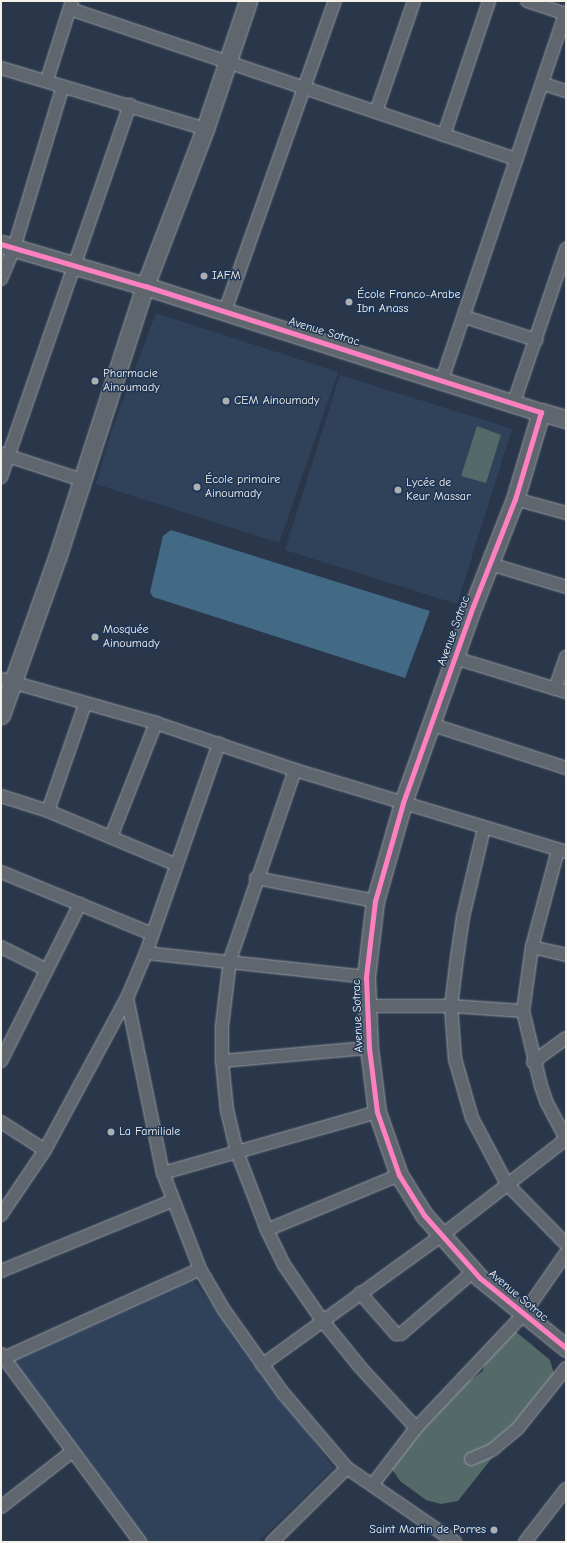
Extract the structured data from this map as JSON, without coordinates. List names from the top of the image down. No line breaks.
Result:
{"streets":{"street":["Avenue Sotrac"]},"places":["IAFM","École Franco-Arabe Ibn Anass","Pharmacie Ainoumady","CEM Ainoumady","École primaire Ainoumady","Lycée de Keur Massar","Mosquée Ainoumady","La Familiale","Saint Martin de Porres"]}
